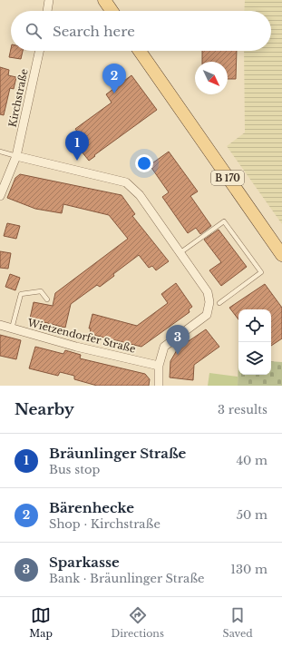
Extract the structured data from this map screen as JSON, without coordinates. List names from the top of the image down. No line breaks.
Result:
{"streets":{"main road":["B 170"],"street":["Kirchstraße","Wietzendorfer Straße"]},"north":"bottom right","page":{"search":"Search here","pins":["2","1","3"],"heading":["Nearby","3 results"],"list":[{"mark":"1","name":"Bräunlinger Straße","note":"Bus stop","value":"40 m"},{"mark":"2","name":"Bärenhecke","note":"Shop · Kirchstraße","value":"50 m"},{"mark":"3","name":"Sparkasse","note":"Bank · Bräunlinger Straße","value":"130 m"}],"nav":["Map","Directions","Saved"]}}
